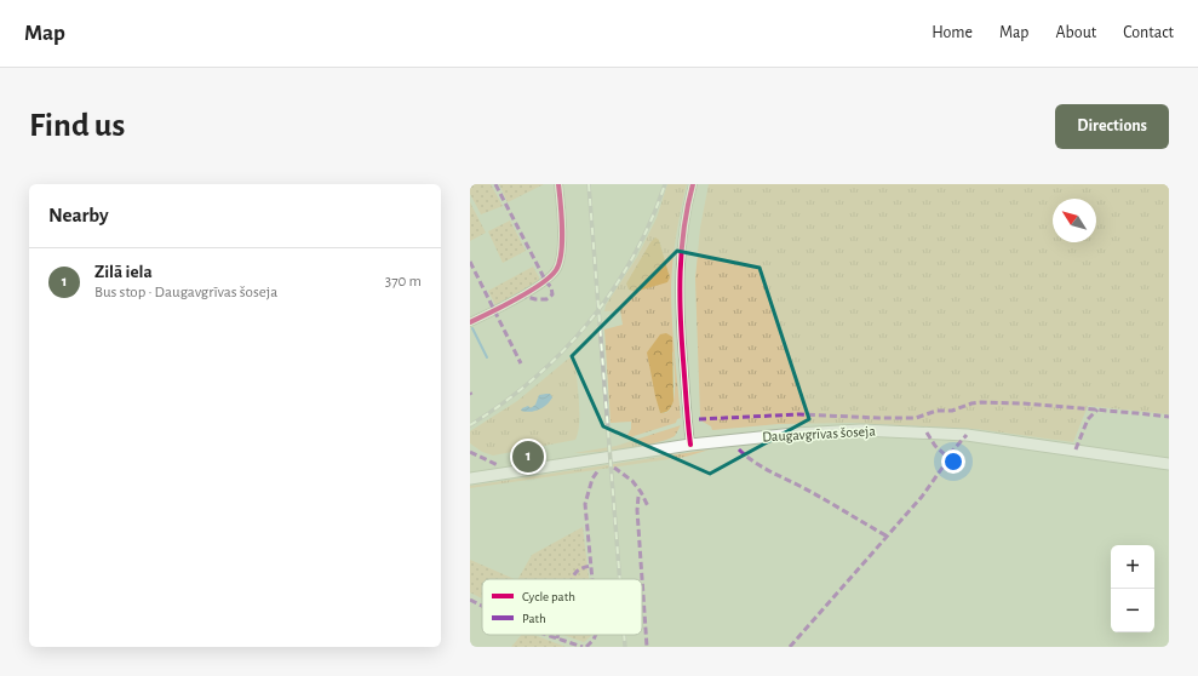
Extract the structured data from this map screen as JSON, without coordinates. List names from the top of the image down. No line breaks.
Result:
{"streets":{"main road":["Daugavgrīvas šoseja"]},"legend":["Cycle path","Path"],"north":"top left","page":{"header":"Map","nav":["Home","Map","About","Contact"],"buttons":"Directions","title":"Find us","heading":"Nearby","list":[{"mark":"1","name":"Zilā iela","note":"Bus stop · Daugavgrīvas šoseja","value":"370 m"}],"pins":"1","map_buttons":["+","−"]}}
